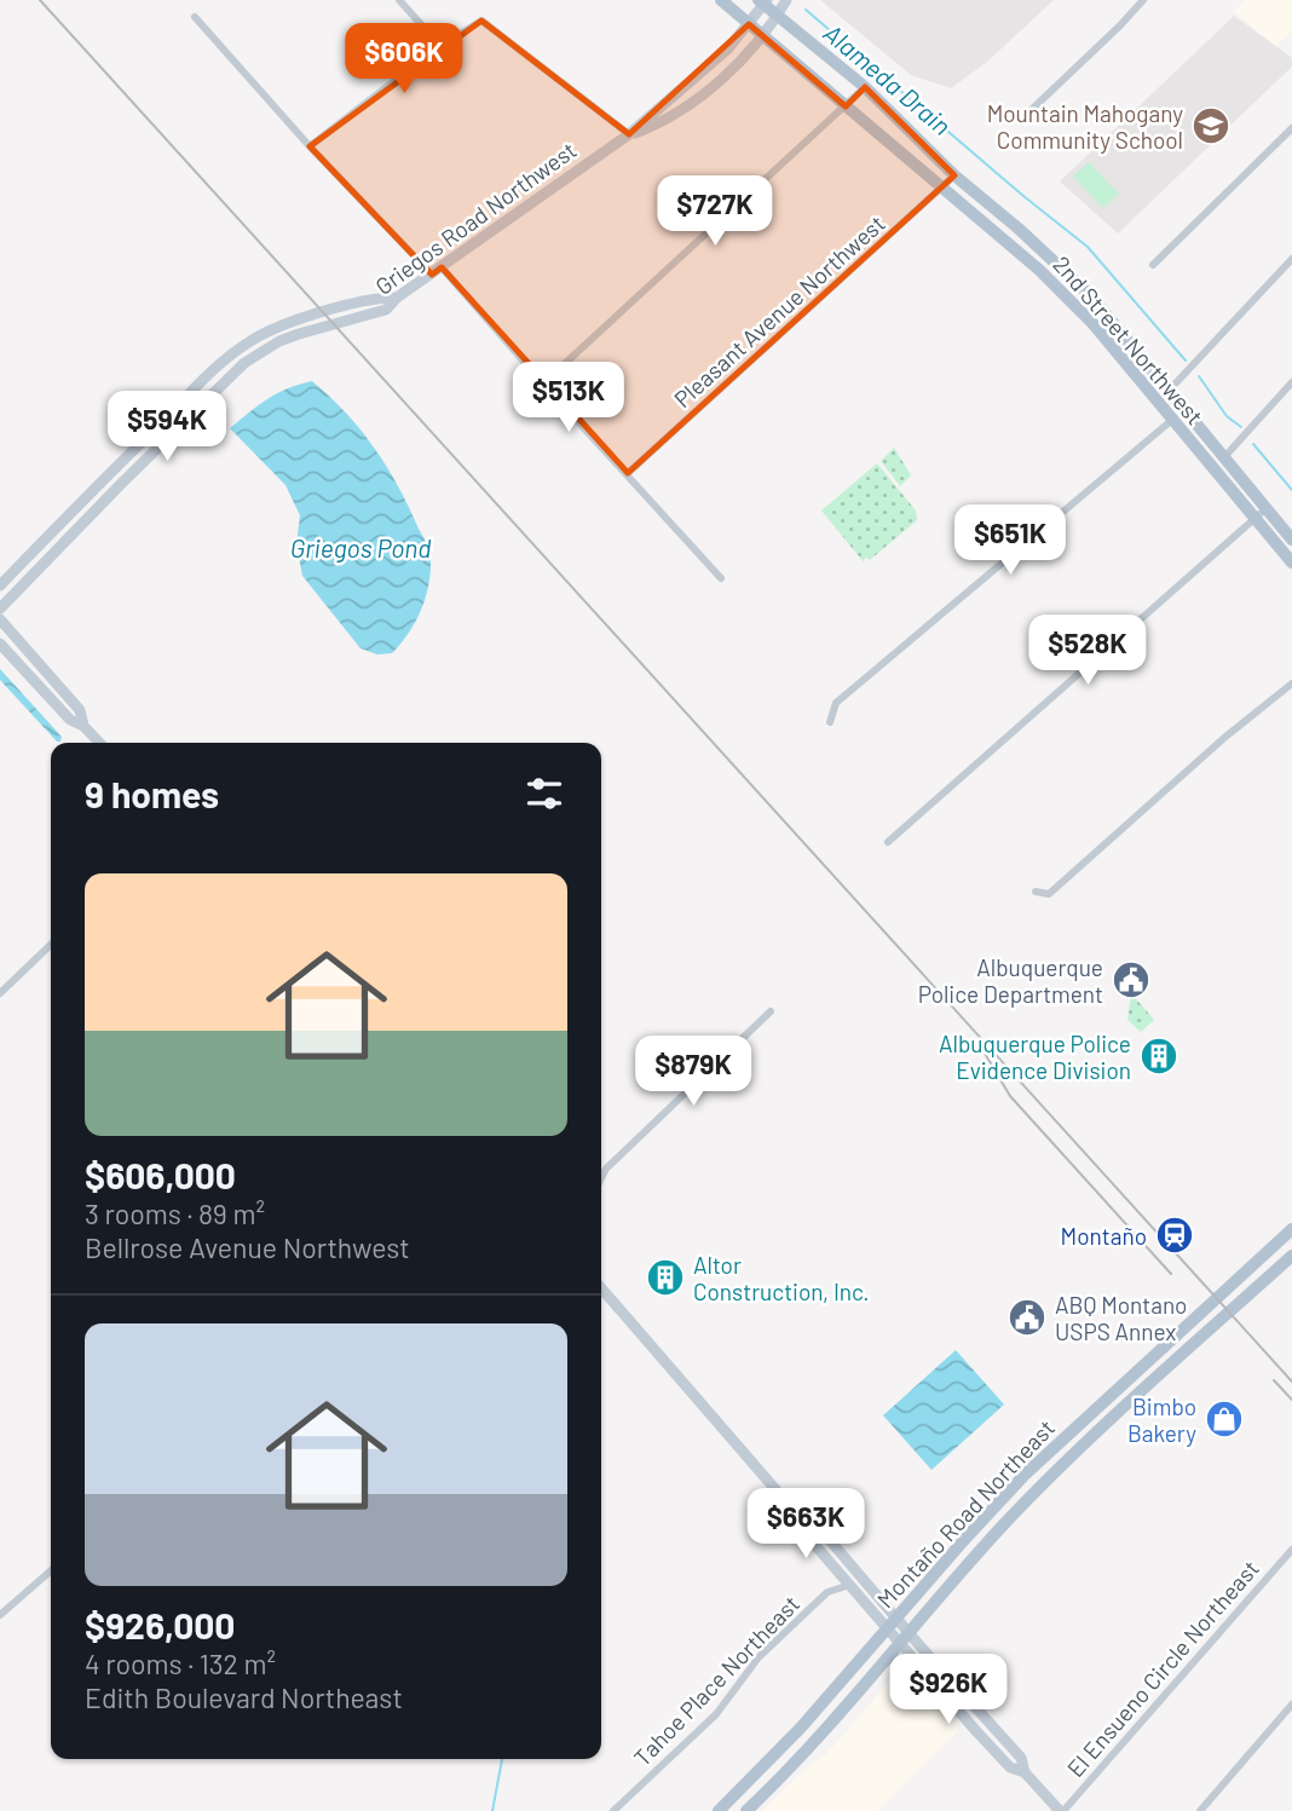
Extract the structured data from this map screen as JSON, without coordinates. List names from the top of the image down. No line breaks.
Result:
{"streets":{"main road":["Griegos Road Northwest","2nd Street Northwest","Montaño Road Northeast"],"street":["Pleasant Avenue Northwest","El Ensueno Circle Northeast","Tahoe Place Northeast"]},"crossings":[["Griegos Road Northwest","2nd Street Northwest"],["Pleasant Avenue Northwest","2nd Street Northwest"]],"water":["Alameda Drain","Griegos Pond"],"places":{"school or university":["Mountain Mahogany Community School"],"public building":["Albuquerque Police Department","ABQ Montano USPS Annex"],"building":["Albuquerque Police Evidence Division","Altor Construction, Inc."],"station":["Montaño"],"shop":["Bimbo Bakery"]},"page":{"price":["$606K","$727K","$513K","$594K","$651K","$528K","$879K","$663K","$926K"],"heading":"9 homes","list":[{"name":"$606,000","note":"3 rooms · 89 m² · Bellrose Avenue Northwest"},{"name":"$926,000","note":"4 rooms · 132 m² · Edith Boulevard Northeast"}]}}
